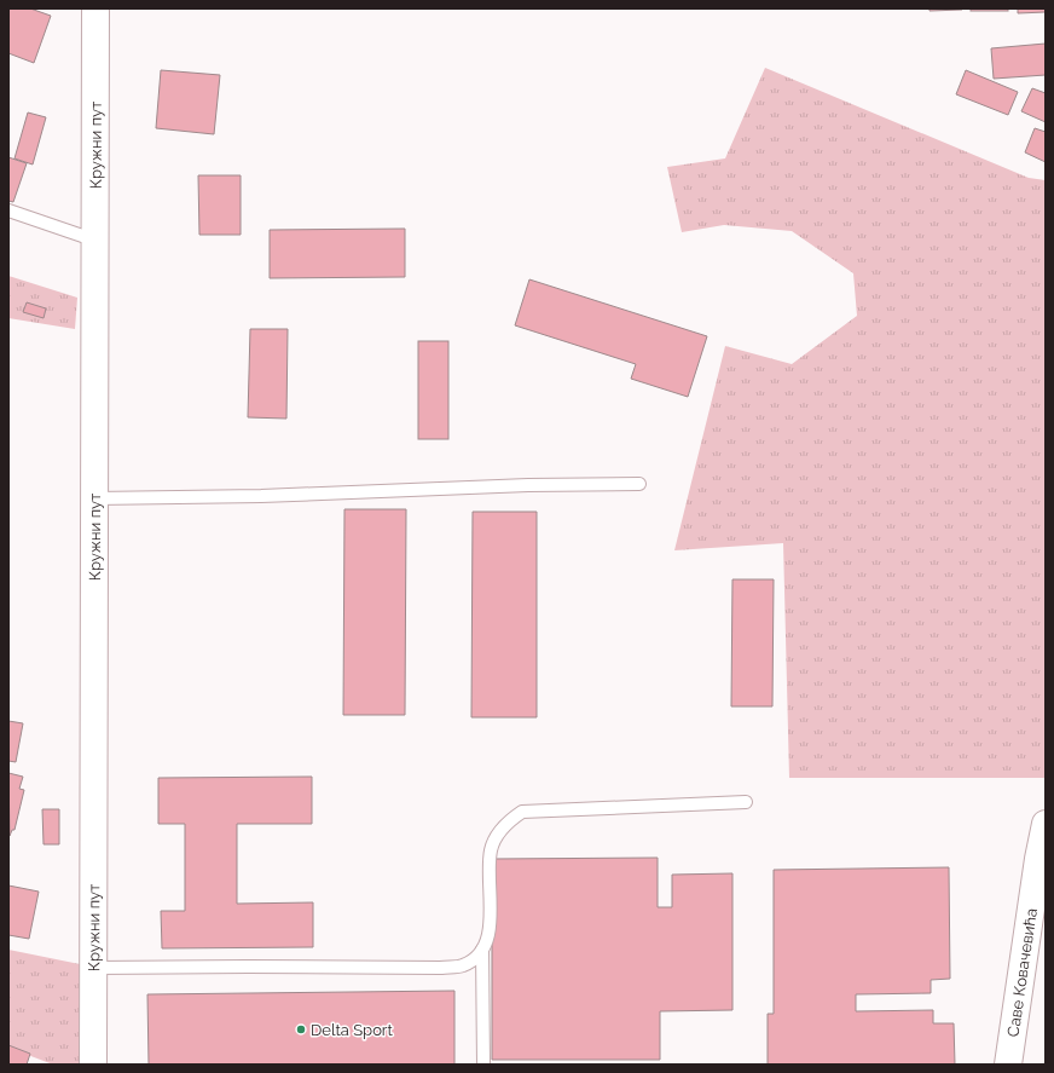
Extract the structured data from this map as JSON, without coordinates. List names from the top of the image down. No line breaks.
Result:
{"streets":{"main road":["Кружни пут","Саве Ковачевића"]},"places":["Delta Sport"]}
